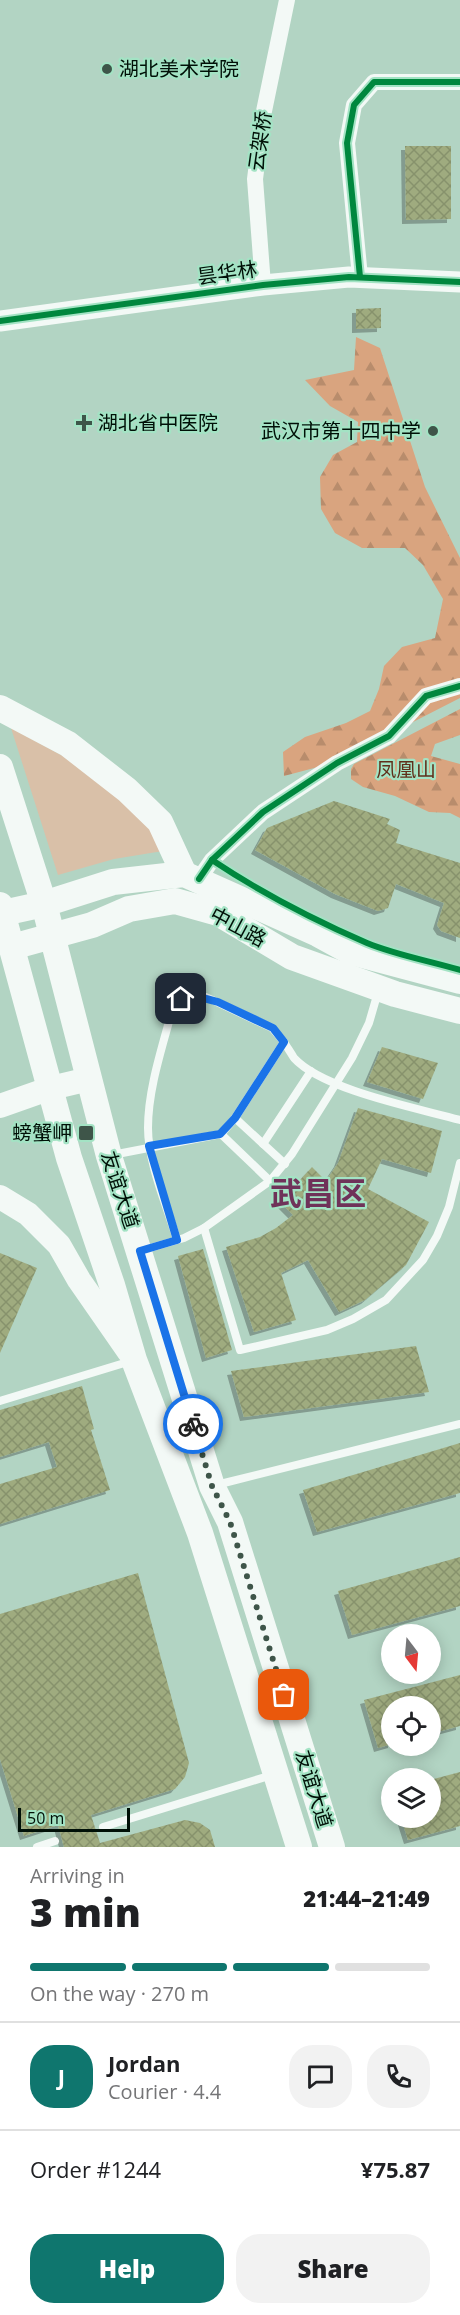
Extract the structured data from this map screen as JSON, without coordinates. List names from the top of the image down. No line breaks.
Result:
{"streets":{"main road":["中山路","友谊大道"],"street":["云架桥","昙华林"]},"crossings":[["云架桥","昙华林"],["中山路","友谊大道"]],"districts":["武昌区"],"parks":["凤凰山"],"places":{"other":["湖北美术学院","武汉市第十四中学"],"health":["湖北省中医院"],"transit":["螃蟹岬"]},"scale_bar":"50 m","north":"bottom","page":{"scale":"50 m","heading":["3 min","Arriving in","21:44–21:49"],"panel":["Jordan","Courier · 4.4","Order #1244","¥75.87"],"bar":"On the way · 270 m","round":"J","buttons":["Help","Share"]}}
